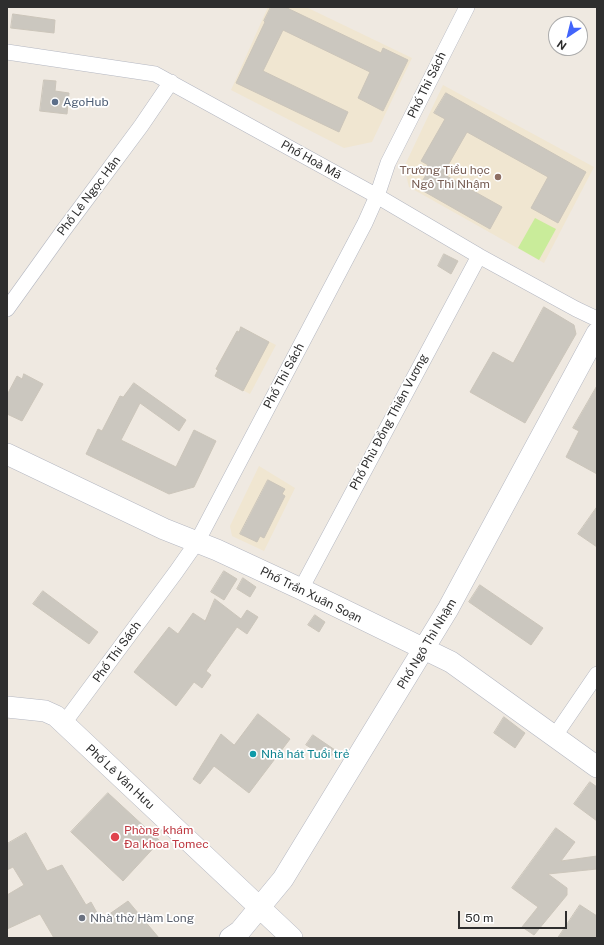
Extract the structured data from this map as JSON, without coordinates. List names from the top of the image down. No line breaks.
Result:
{"streets":{"street":["Phố Thi Sách","Phố Hoà Mã","Phố Lê Ngọc Hân","Phố Phù Đổng Thiên Vương","Phố Trần Xuân Soạn","Phố Ngô Thì Nhậm","Phố Lê Văn Hưu"]},"crossings":[["Phố Thi Sách","Phố Hoà Mã"],["Phố Thi Sách","Phố Trần Xuân Soạn"],["Phố Thi Sách","Phố Lê Văn Hưu"],["Phố Hoà Mã","Phố Lê Ngọc Hân"],["Phố Hoà Mã","Phố Phù Đổng Thiên Vương"],["Phố Phù Đổng Thiên Vương","Phố Trần Xuân Soạn"],["Phố Trần Xuân Soạn","Phố Ngô Thì Nhậm"],["Phố Ngô Thì Nhậm","Phố Lê Văn Hưu"]],"places":["AgoHub","Trường Tiểu học Ngô Thì Nhậm","Nhà hát Tuổi trẻ","Phòng khám Đa khoa Tomec","Nhà thờ Hàm Long"],"scale_bar":"50 m","north":"bottom left"}
